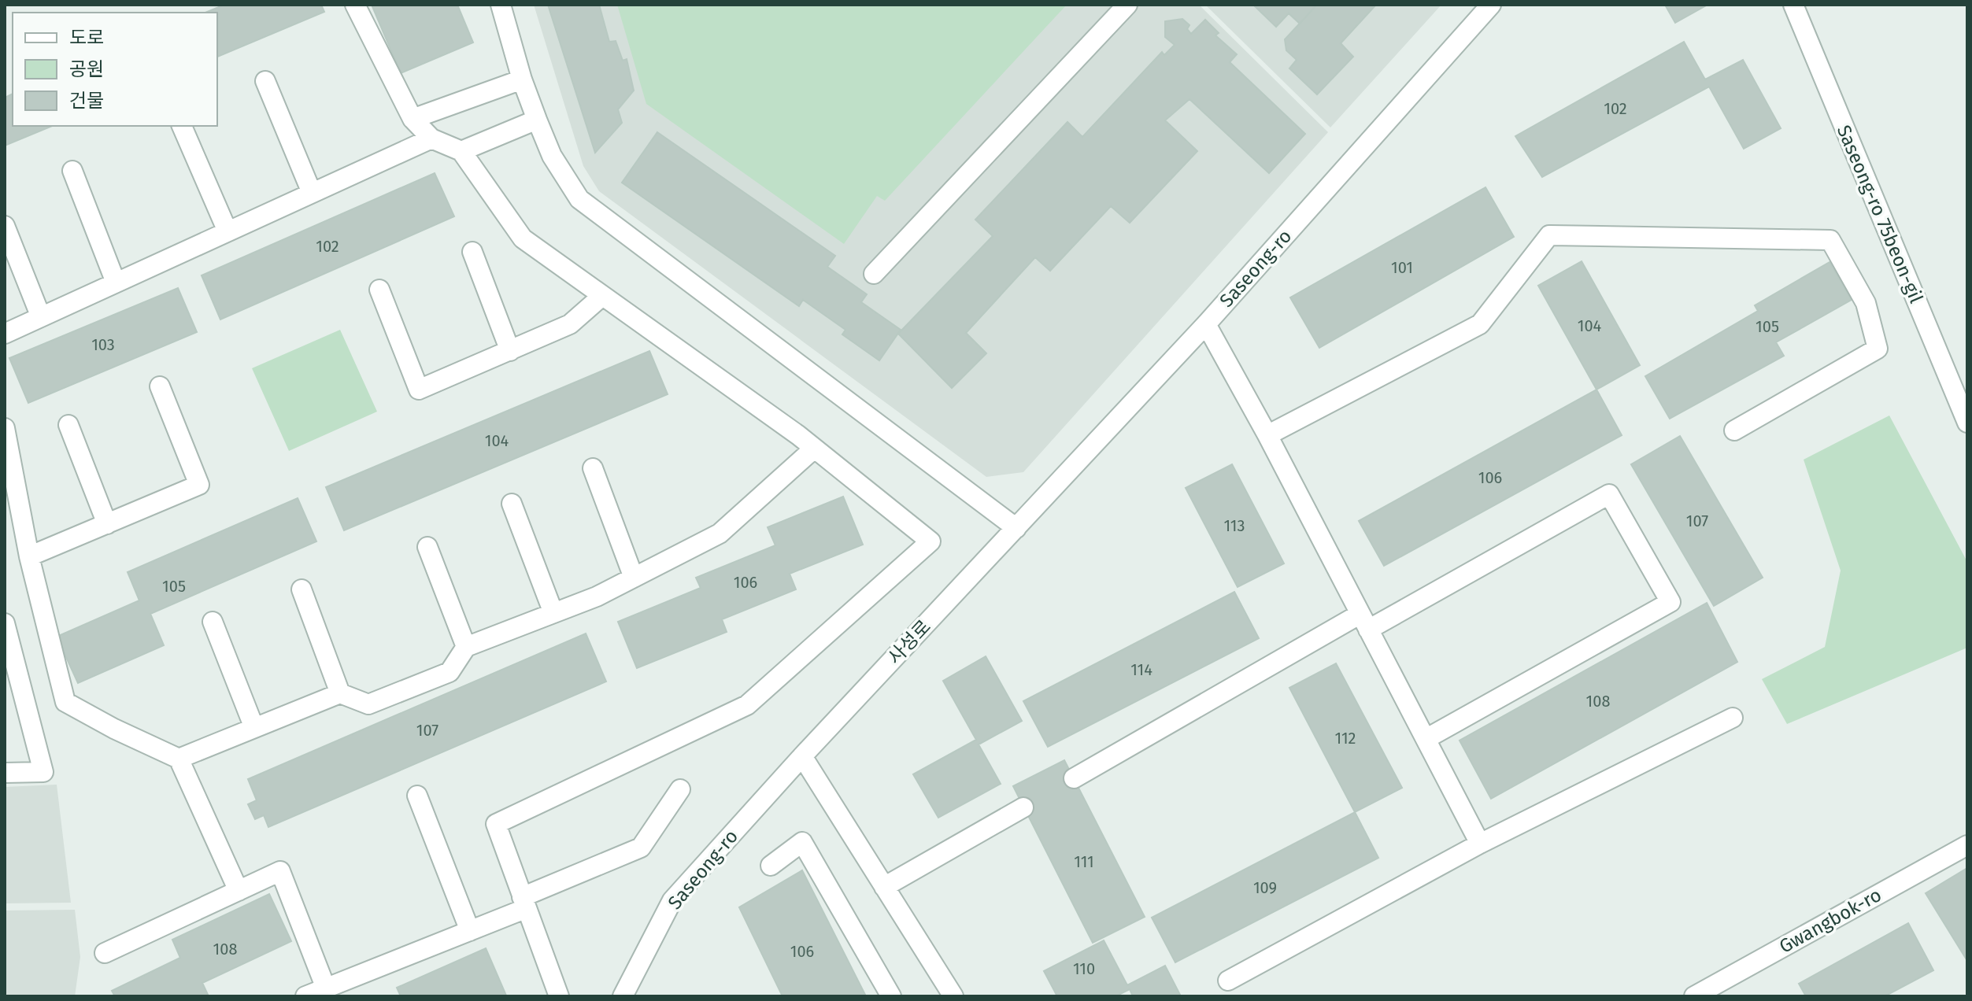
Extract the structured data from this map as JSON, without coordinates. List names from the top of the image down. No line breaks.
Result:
{"streets":{"street":["Saseong-ro 75beon-gil","Saseong-ro","사성로","Gwangbok-ro"]},"crossings":[["Saseong-ro","사성로"]],"house_numbers":["102","102","101","104","105","103","104","106","107","113","106","105","114","108","107","112","111","109","108","106","110"],"legend":["도로","공원","건물"]}
